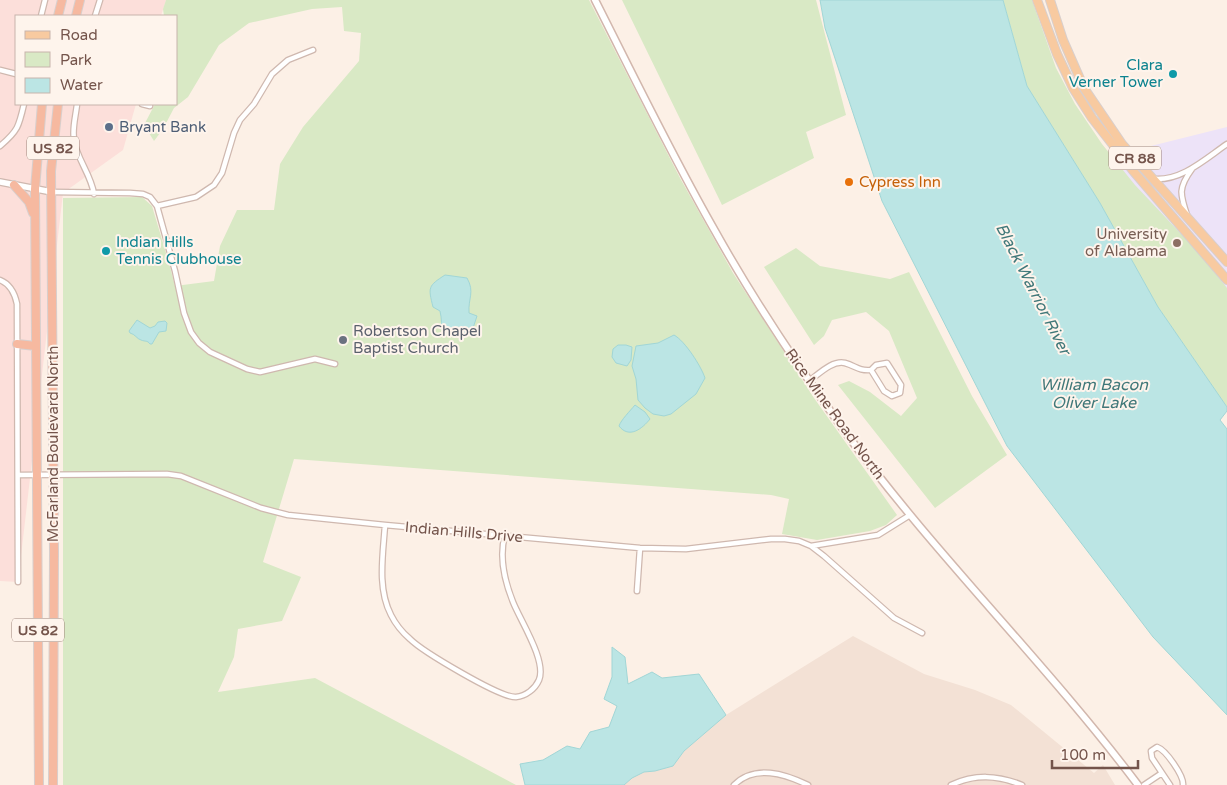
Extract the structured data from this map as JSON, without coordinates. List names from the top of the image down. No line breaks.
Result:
{"streets":{"highway":["US 82","McFarland Boulevard North"],"main road":["CR 88","Rice Mine Road North"],"street":["Indian Hills Drive"]},"crossings":[["Rice Mine Road North","Indian Hills Drive"],["McFarland Boulevard North","Indian Hills Drive"]],"water":["Black Warrior River","William Bacon Oliver Lake"],"places":["Clara Verner Tower","Bryant Bank","Cypress Inn","University of Alabama","Indian Hills Tennis Clubhouse","Robertson Chapel Baptist Church"],"legend":["Road","Park","Water"],"scale_bar":"100 m"}
